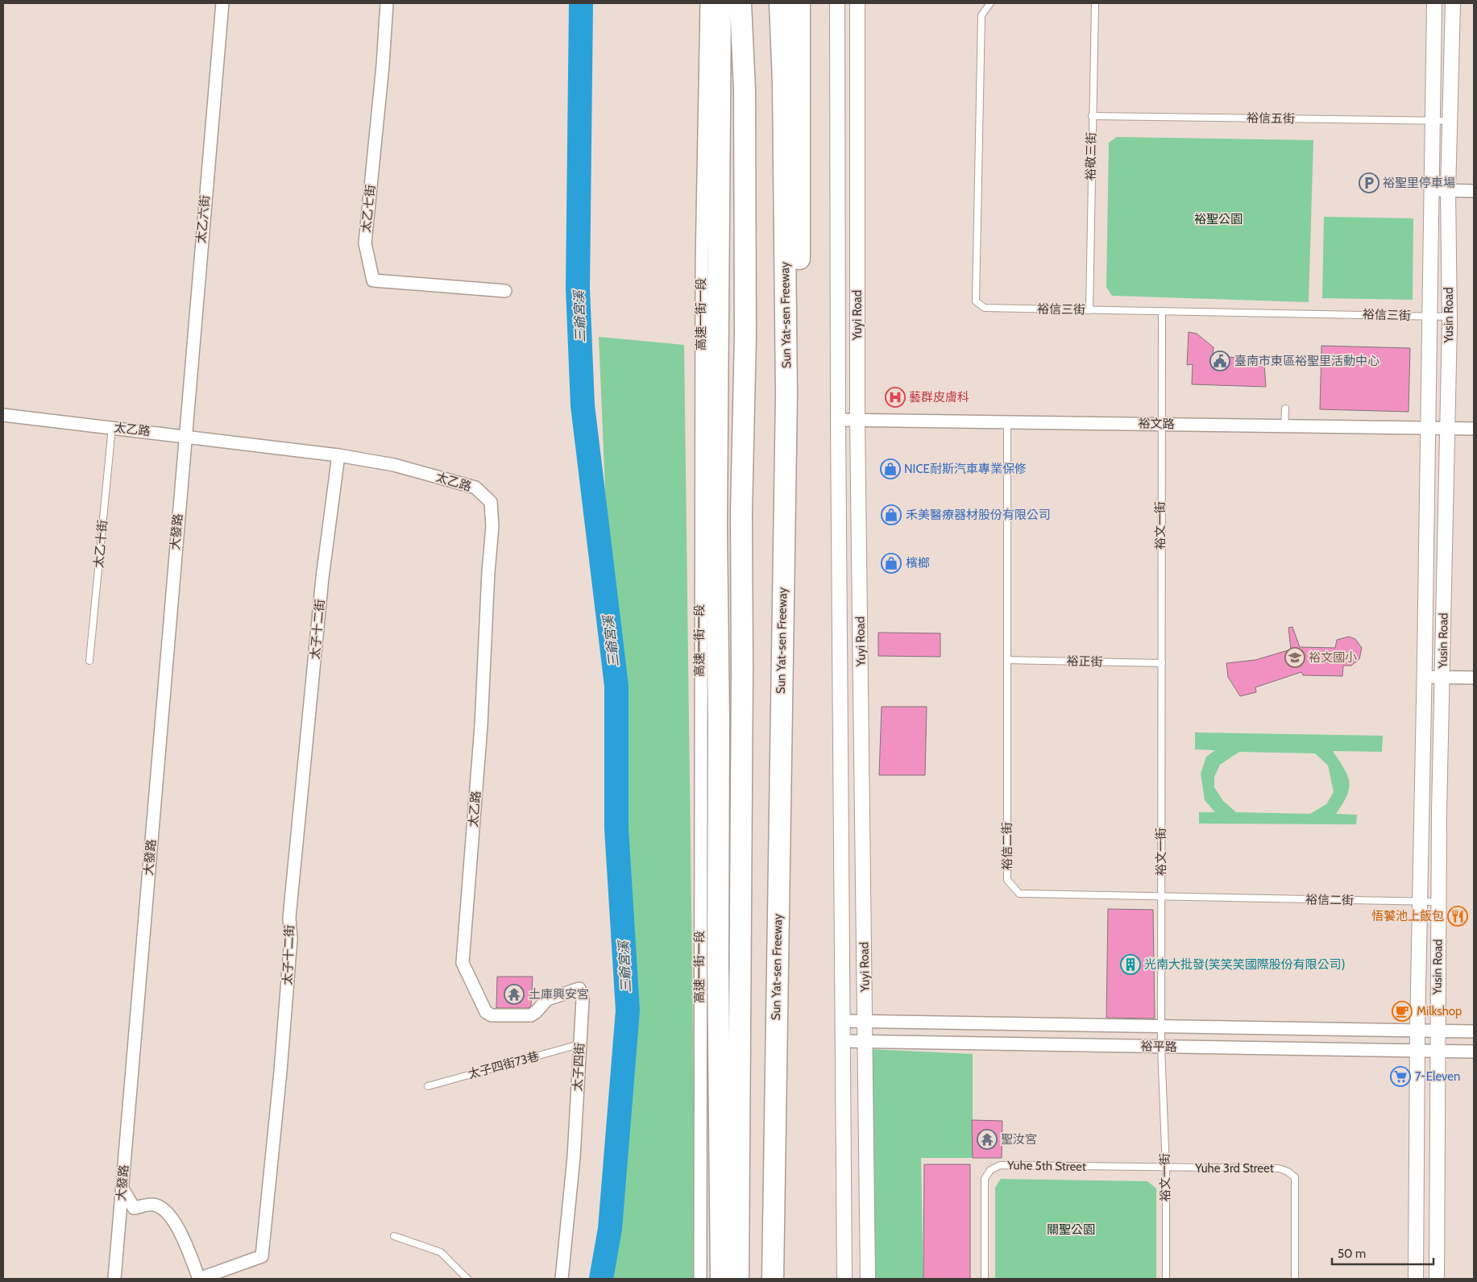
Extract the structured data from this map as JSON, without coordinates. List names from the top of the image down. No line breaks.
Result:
{"streets":{"highway":["Sun Yat-sen Freeway"],"street":["太乙七街","太乙六街","高速一街一段","Yuyi Road","Yusin Road","裕文路","太乙路","大發路","太子十二街","裕平路","太子四街"],"lane":["裕信五街","裕敬三街","裕信三街","裕文一街","太乙十街","裕正街","裕信二街","太子四街73巷","Yuhe 5th Street","Yuhe 3rd Street"]},"crossings":[["裕信五街","裕敬三街"],["裕信五街","Yusin Road"],["裕敬三街","裕信三街"],["太乙六街","太乙路"],["太乙六街","大發路"],["裕信三街","Yusin Road"],["裕信三街","裕文一街"],["Yuyi Road","裕文路"],["Yuyi Road","裕平路"],["Yusin Road","裕文路"],["Yusin Road","裕信二街"],["Yusin Road","裕平路"],["裕文路","裕文一街"],["裕文路","裕信二街"],["太乙路","大發路"],["太乙路","太乙十街"],["太乙路","太子十二街"],["太乙路","太子四街"],["裕文一街","裕正街"],["裕文一街","裕信二街"],["裕文一街","裕平路"],["裕文一街","Yuhe 5th Street"],["裕文一街","Yuhe 3rd Street"],["大發路","太子十二街"],["裕正街","裕信二街"],["太子四街73巷","太子四街"],["Yuhe 5th Street","Yuhe 3rd Street"]],"water":["三爺宮溪"],"parks":["裕聖公園","關聖公園"],"places":{"parking":["裕聖里停車場"],"public building":["臺南市東區裕聖里活動中心"],"hospital":["藝群皮膚科"],"shop":["NICE耐斯汽車專業保修","禾美醫療器材股份有限公司","檳榔"],"school or university":["裕文國小"],"restaurant":["悟饕池上飯包"],"building":["光南大批發(笑笑笑國際股份有限公司)"],"temple":["土庫興安宮","聖汝宮"],"cafe":["Milkshop"],"supermarket":["7-Eleven"]},"scale_bar":"50 m"}
